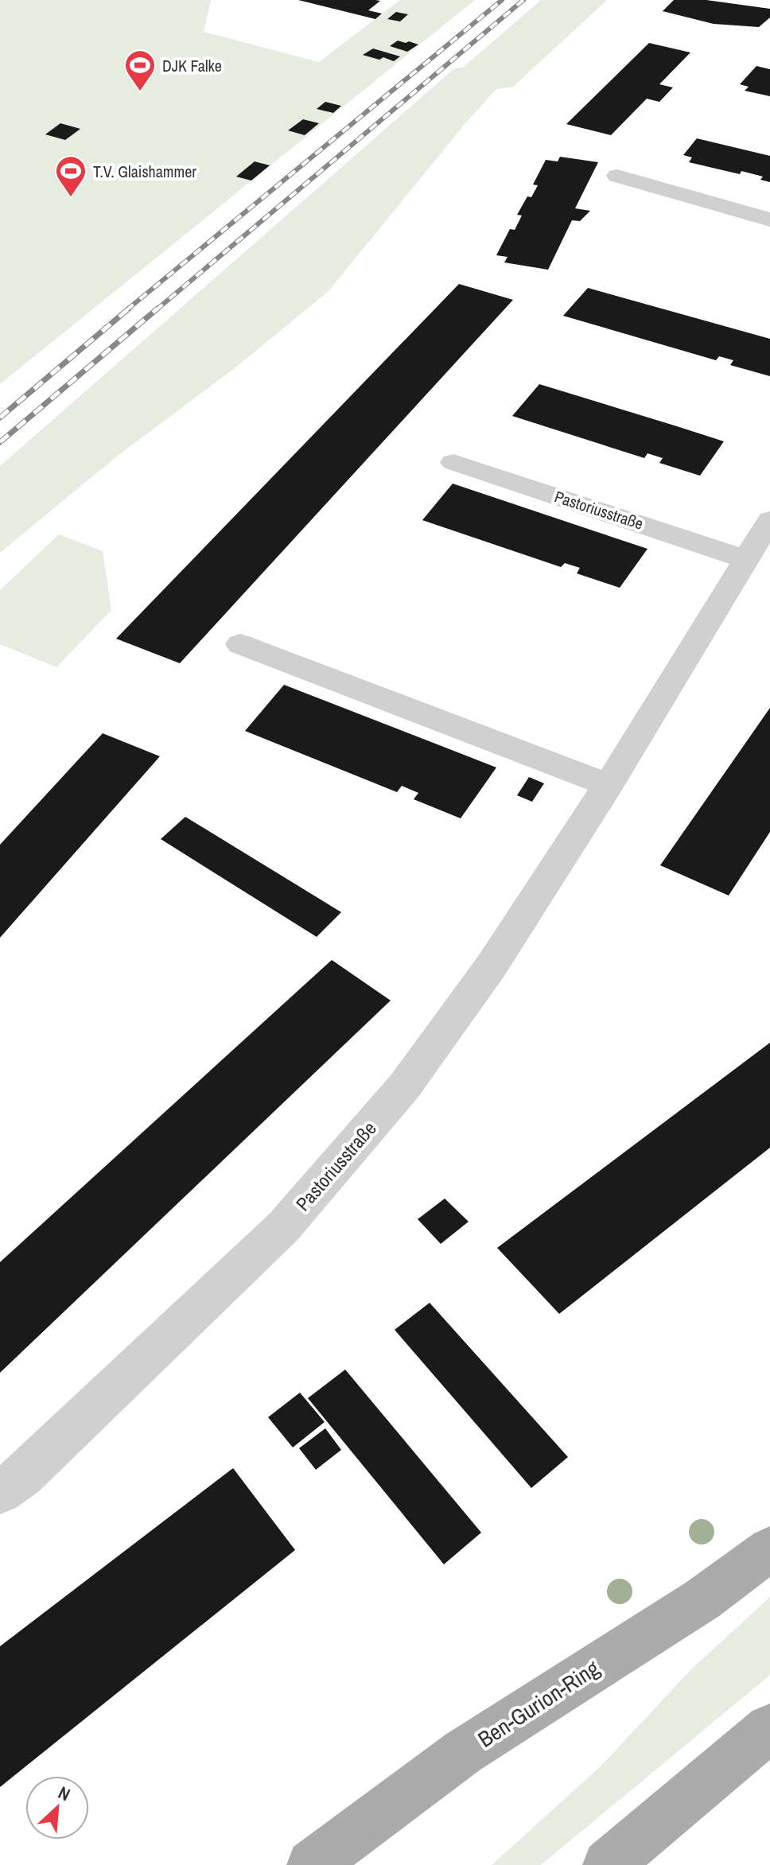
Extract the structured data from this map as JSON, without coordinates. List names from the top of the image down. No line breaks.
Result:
{"streets":{"main road":["Ben-Gurion-Ring"],"street":["Pastoriusstraße"]},"places":{"sports":["DJK Falke","T.V. Glaishammer"]},"north":"top right"}
